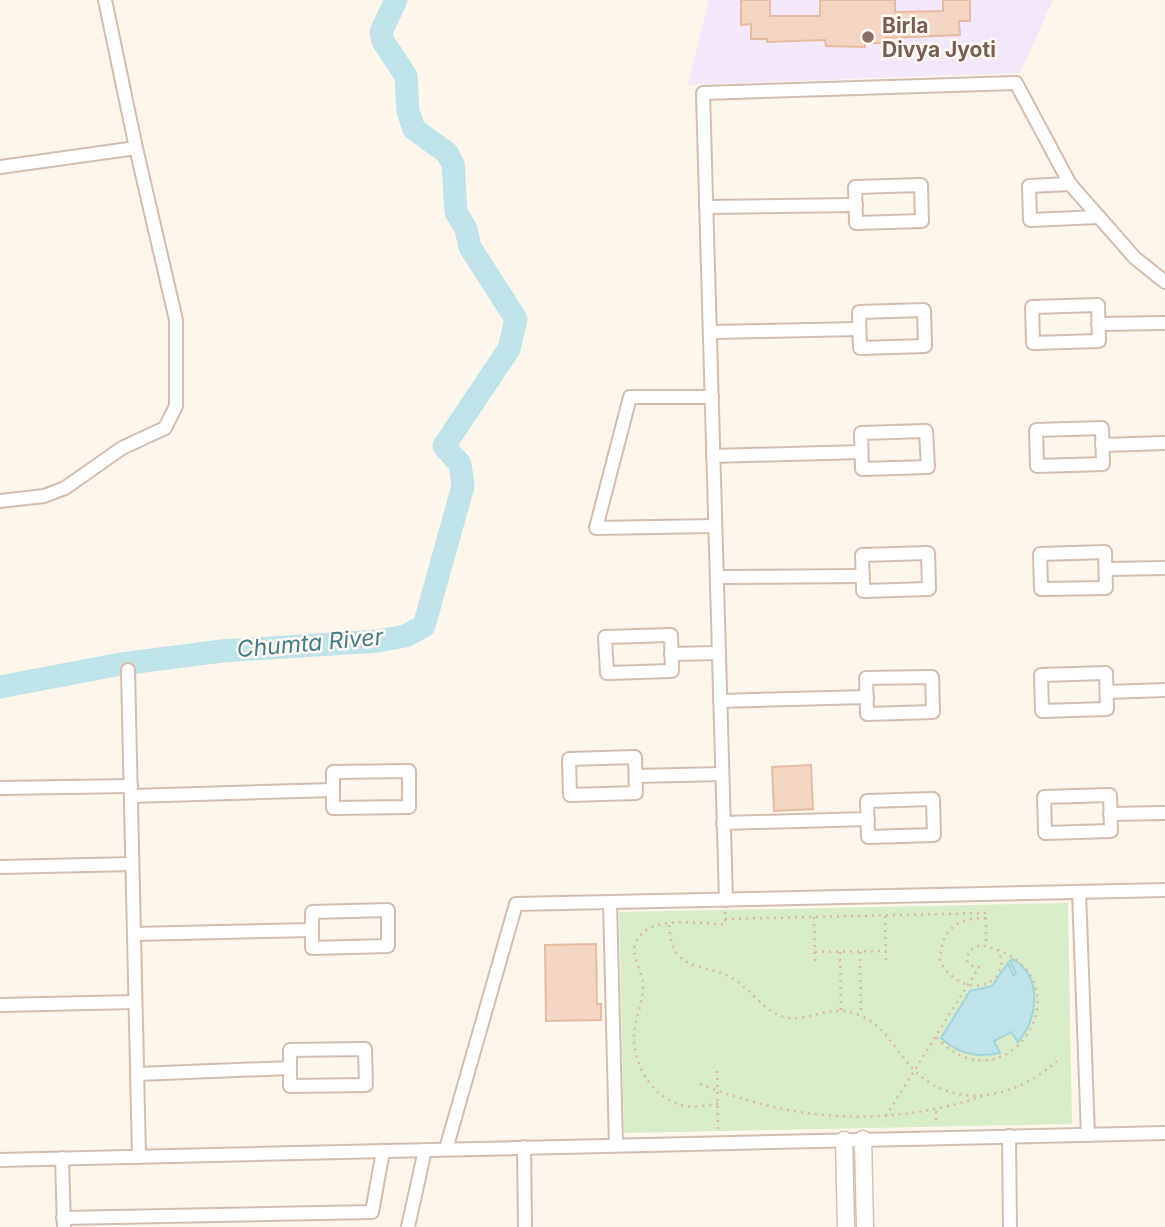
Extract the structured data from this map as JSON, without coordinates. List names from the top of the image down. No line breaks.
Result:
{"water":["Chumta River"],"places":["Birla Divya Jyoti"]}
